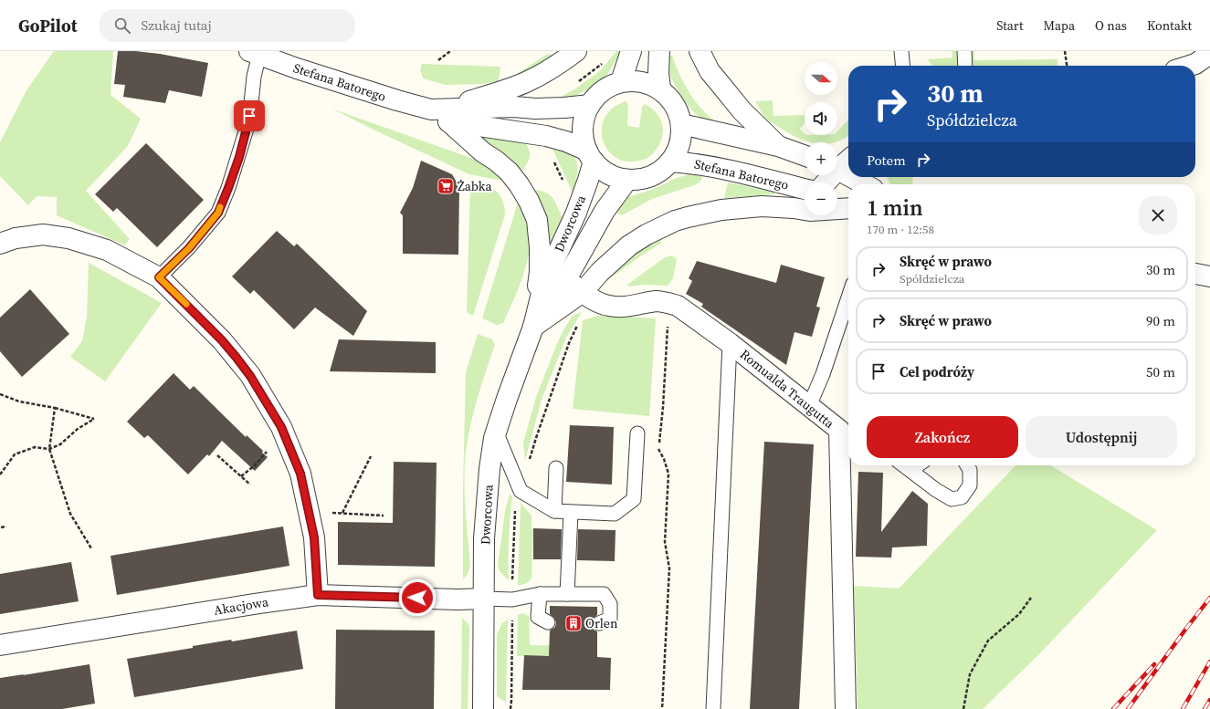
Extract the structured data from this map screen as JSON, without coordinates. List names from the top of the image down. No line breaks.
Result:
{"streets":{"street":["Stefana Batorego","Dworcowa","Romualda Traugutta","Akacjowa"]},"crossings":[["Stefana Batorego","Dworcowa"],["Dworcowa","Romualda Traugutta"],["Dworcowa","Akacjowa"]],"places":{"supermarket":["Żabka"],"building":["Orlen"]},"north":"right","page":{"header":"GoPilot","search":"Szukaj tutaj","nav":["Start","Mapa","O nas","Kontakt"],"map_buttons":["+","−"],"turn":["30 m","Spółdzielcza"],"then":"Potem","heading":["1 min","170 m · 12:58"],"list":[{"name":"Skręć w prawo","note":"Spółdzielcza","value":"30 m"},{"name":"Skręć w prawo","value":"90 m"},{"name":"Cel podróży","value":"50 m"}],"buttons":["Zakończ","Udostępnij"]}}
